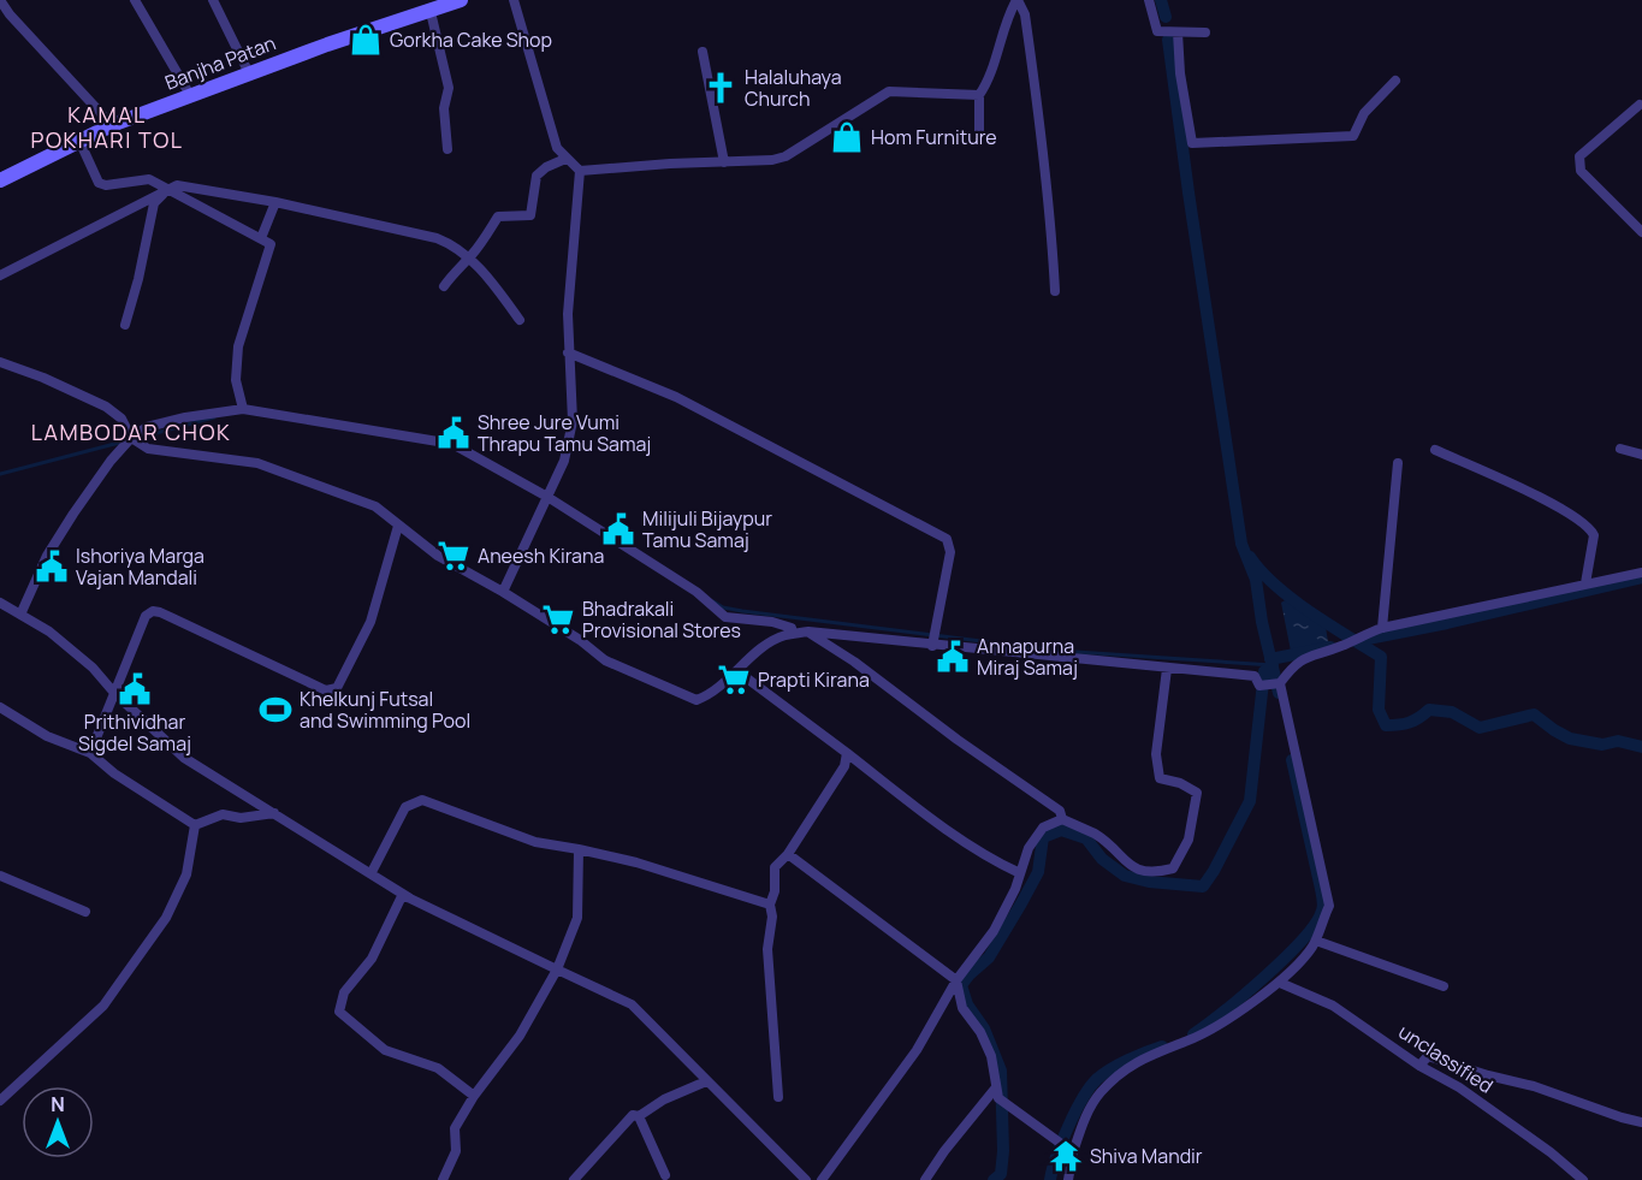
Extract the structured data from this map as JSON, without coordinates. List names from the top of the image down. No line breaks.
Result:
{"streets":{"main road":["Banjha Patan"],"street":["unclassified"]},"districts":["KAMAL POKHARI TOL","LAMBODAR CHOK"],"places":{"shop":["Gorkha Cake Shop","Hom Furniture"],"church":["Halaluhaya Church"],"public building":["Shree Jure Vumi Thrapu Tamu Samaj","Milijuli Bijaypur Tamu Samaj","Ishoriya Marga Vajan Mandali","Annapurna Miraj Samaj","Prithividhar Sigdel Samaj"],"supermarket":["Aneesh Kirana","Bhadrakali Provisional Stores","Prapti Kirana"],"sports":["Khelkunj Futsal and Swimming Pool"],"temple":["Shiva Mandir"]},"north":"top"}
